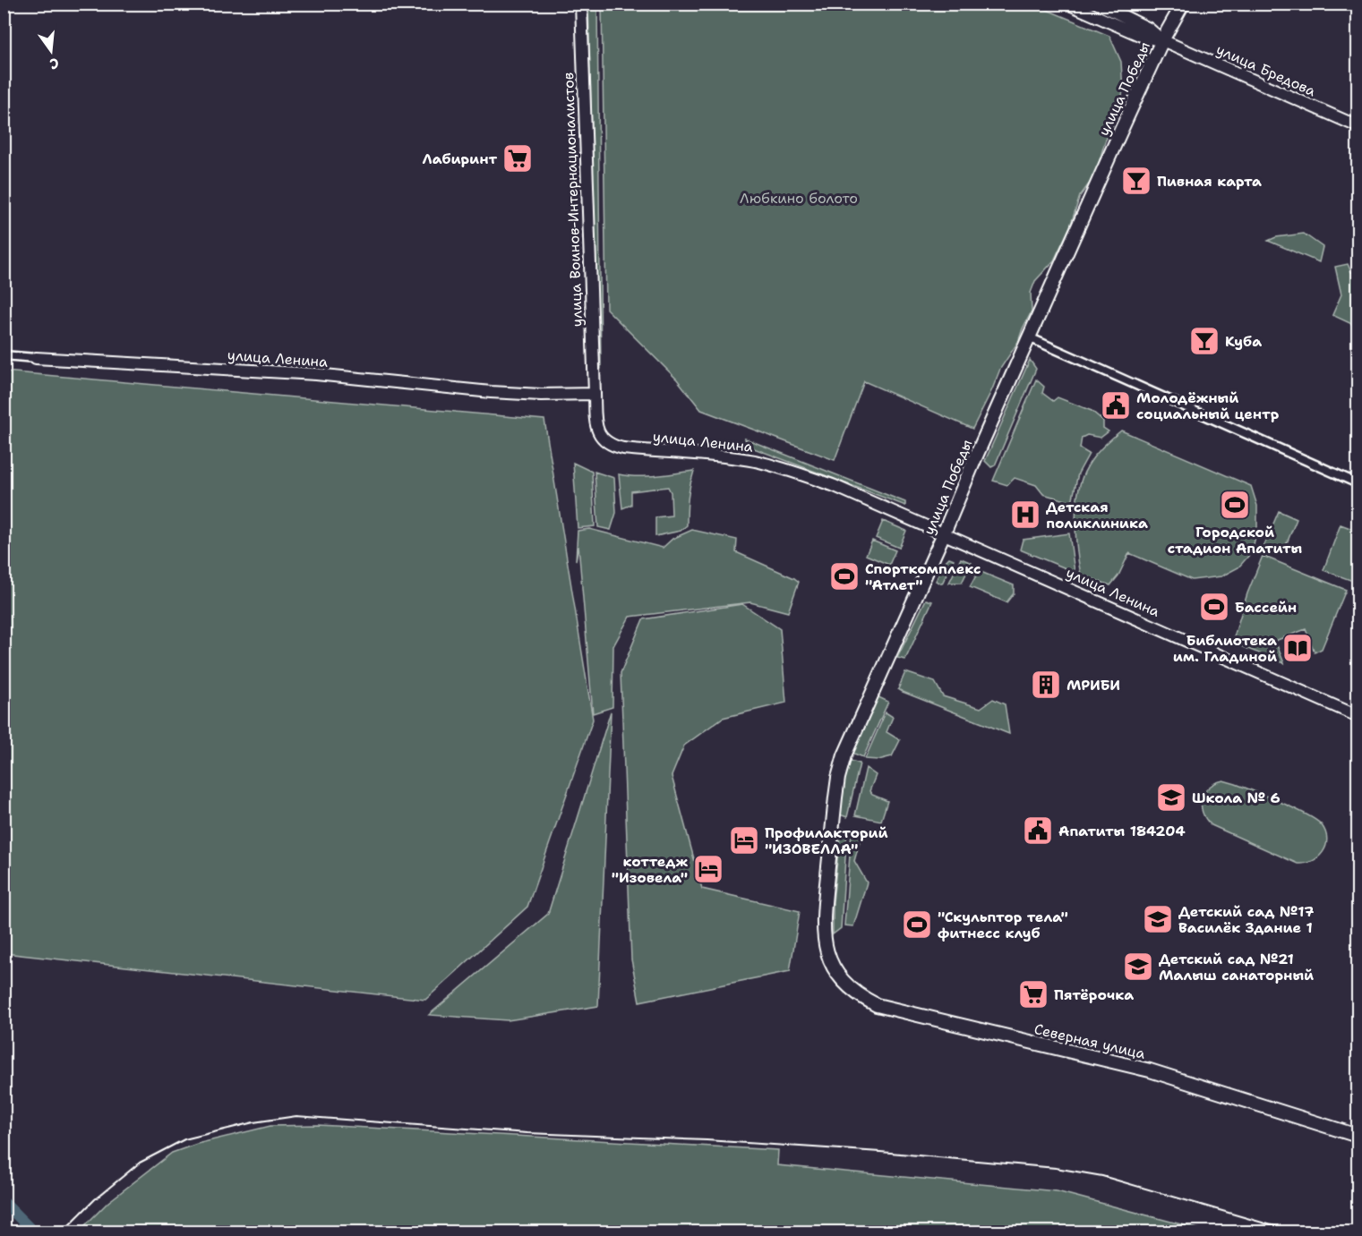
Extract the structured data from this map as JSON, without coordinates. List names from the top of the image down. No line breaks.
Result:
{"streets":{"main road":["улица Победы","Северная улица"],"street":["улица Бредова","улица Воинов-Интернационалистов","улица Ленина"]},"crossings":[["улица Бредова","улица Победы"],["улица Победы","улица Ленина"],["улица Победы","Северная улица"],["улица Воинов-Интернационалистов","улица Ленина"]],"parks":["Любкино болото"],"places":{"supermarket":["Лабиринт","Пятёрочка"],"bar":["Пивная карта","Куба"],"public building":["Молодёжный социальный центр","Апатиты 184204"],"sports":["Городской стадион Апатиты","Спорткомплекс \"Атлет\"","Бассейн","\"Скульптор тела\" фитнесс клуб"],"hospital":["Детская поликлиника"],"library":["Библиотека им. Гладиной"],"building":["МРИБИ"],"school or university":["Школа № 6","Детский сад №17 Василёк Здание 1","Детский сад №21 Малыш санаторный"],"hotel":["Профилакторий \"ИЗОВЕЛЛА\"","коттедж \"Изовела\""]},"north":"bottom"}
